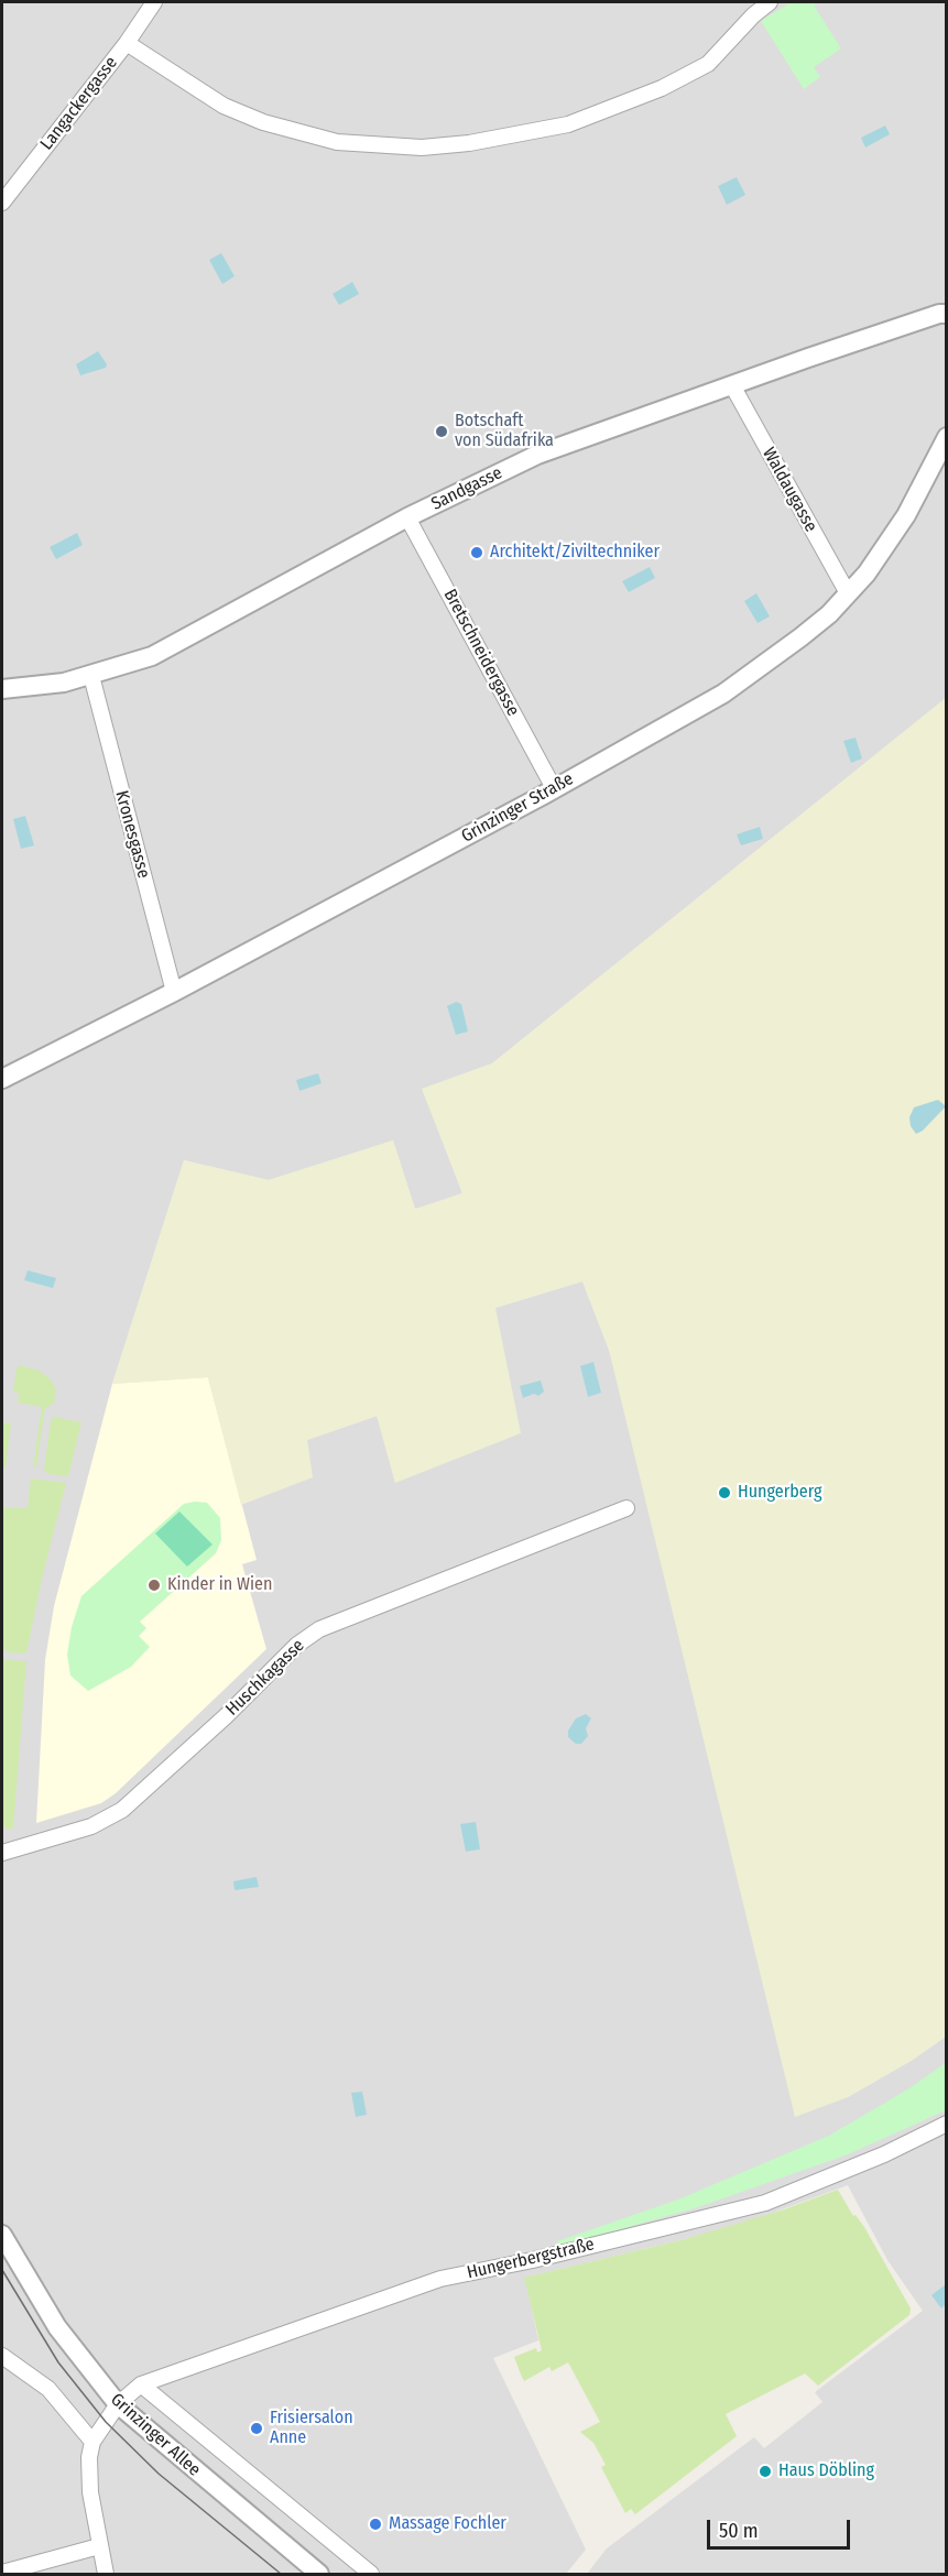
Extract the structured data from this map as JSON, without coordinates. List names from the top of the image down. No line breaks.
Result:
{"streets":{"street":["Langackergasse","Sandgasse","Waldaugasse","Bretschneidergasse","Grinzinger Straße","Kronesgasse","Huschkagasse","Hungerbergstraße","Grinzinger Allee"]},"crossings":[["Sandgasse","Waldaugasse"],["Sandgasse","Bretschneidergasse"],["Sandgasse","Kronesgasse"],["Waldaugasse","Grinzinger Straße"],["Bretschneidergasse","Grinzinger Straße"],["Grinzinger Straße","Kronesgasse"],["Hungerbergstraße","Grinzinger Allee"]],"places":["Botschaft von Südafrika","Architekt/Ziviltechniker","Hungerberg","Kinder in Wien","Frisiersalon Anne","Haus Döbling","Massage Fochler"],"scale_bar":"50 m"}
